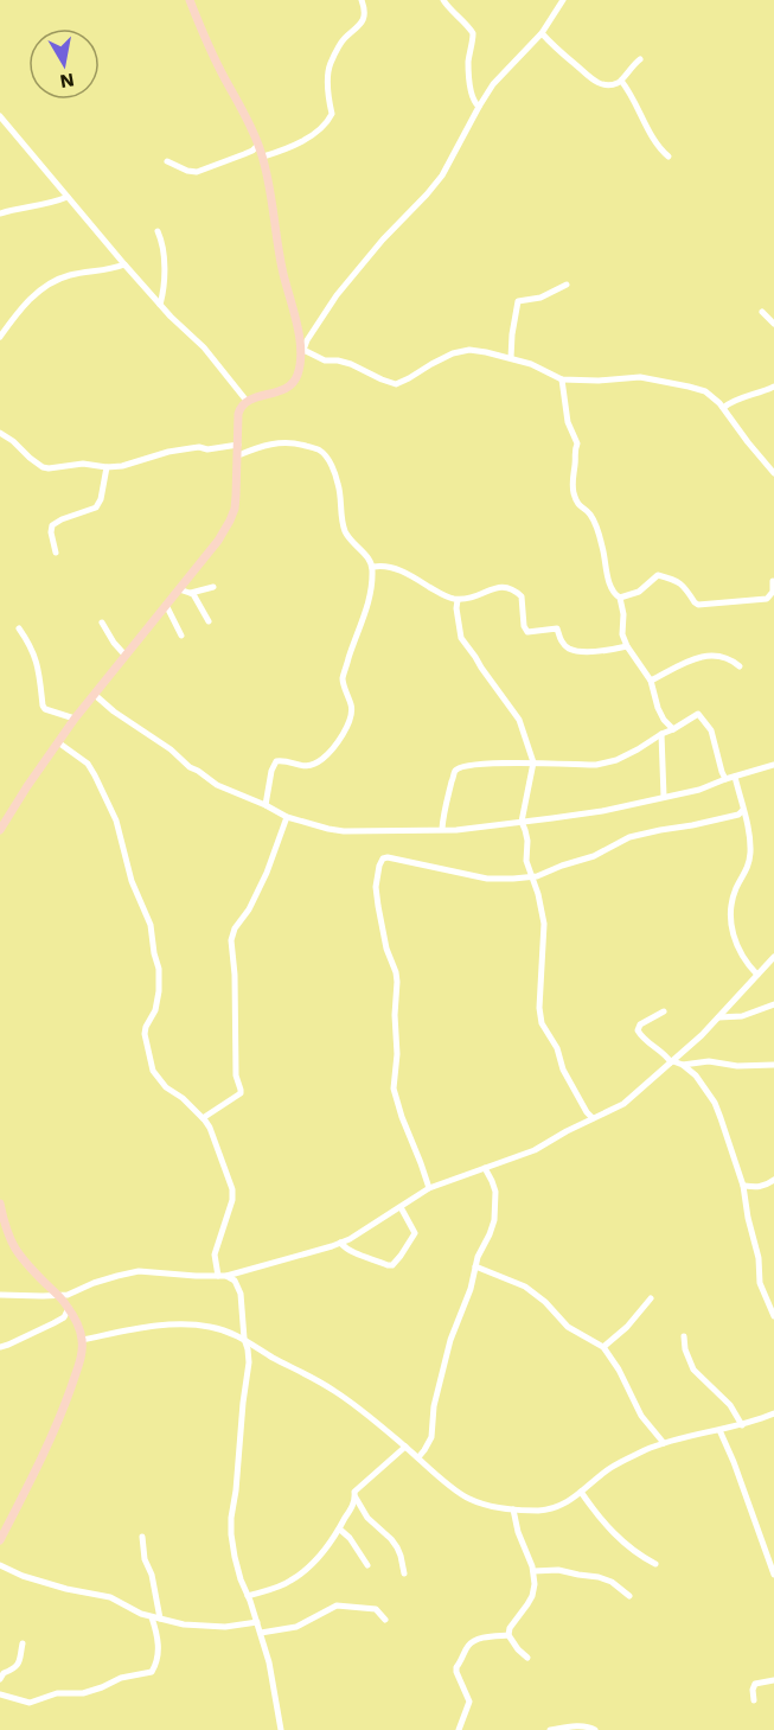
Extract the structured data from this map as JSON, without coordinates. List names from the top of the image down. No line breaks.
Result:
{"north":"bottom"}
